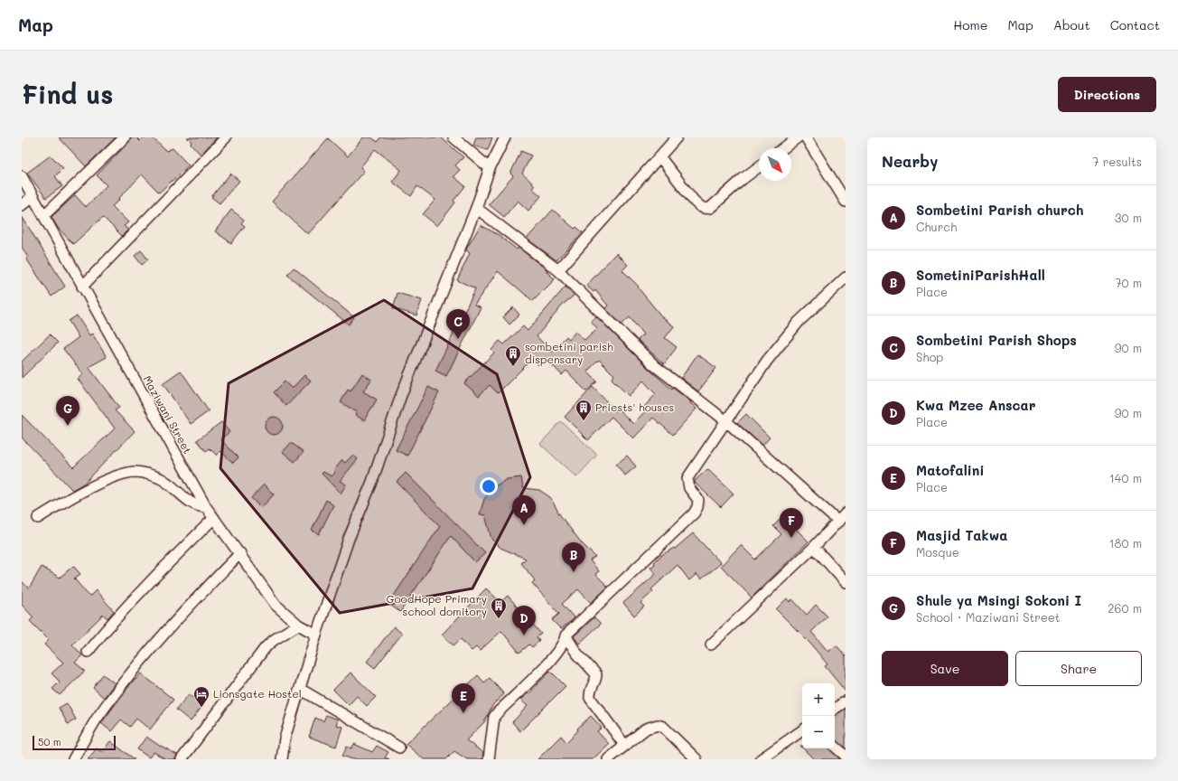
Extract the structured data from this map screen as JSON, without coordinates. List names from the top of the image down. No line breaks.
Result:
{"streets":{"street":["Maziwani Street"]},"places":{"building":["sombetini parish dispensary","Priests' houses","GoodHope Primary school domitory"],"hotel":["Lionsgate Hostel"]},"scale_bar":"50 m","north":"bottom right","page":{"header":"Map","nav":["Home","Map","About","Contact"],"buttons":["Directions",["Save","Share"]],"title":"Find us","heading":["Nearby","7 results"],"list":[{"mark":"A","name":"Sombetini Parish church","note":"Church","value":"30 m"},{"mark":"B","name":"SometiniParishHall","note":"Place","value":"70 m"},{"mark":"C","name":"Sombetini Parish Shops","note":"Shop","value":"90 m"},{"mark":"D","name":"Kwa Mzee Anscar","note":"Place","value":"90 m"},{"mark":"E","name":"Matofalini","note":"Place","value":"140 m"},{"mark":"F","name":"Masjid Takwa","note":"Mosque","value":"180 m"},{"mark":"G","name":"Shule ya Msingi Sokoni I","note":"School · Maziwani Street","value":"260 m"}],"pins":["C","G","A","F","B","D","E"],"map_buttons":["+","−"],"scale":"50 m"}}
